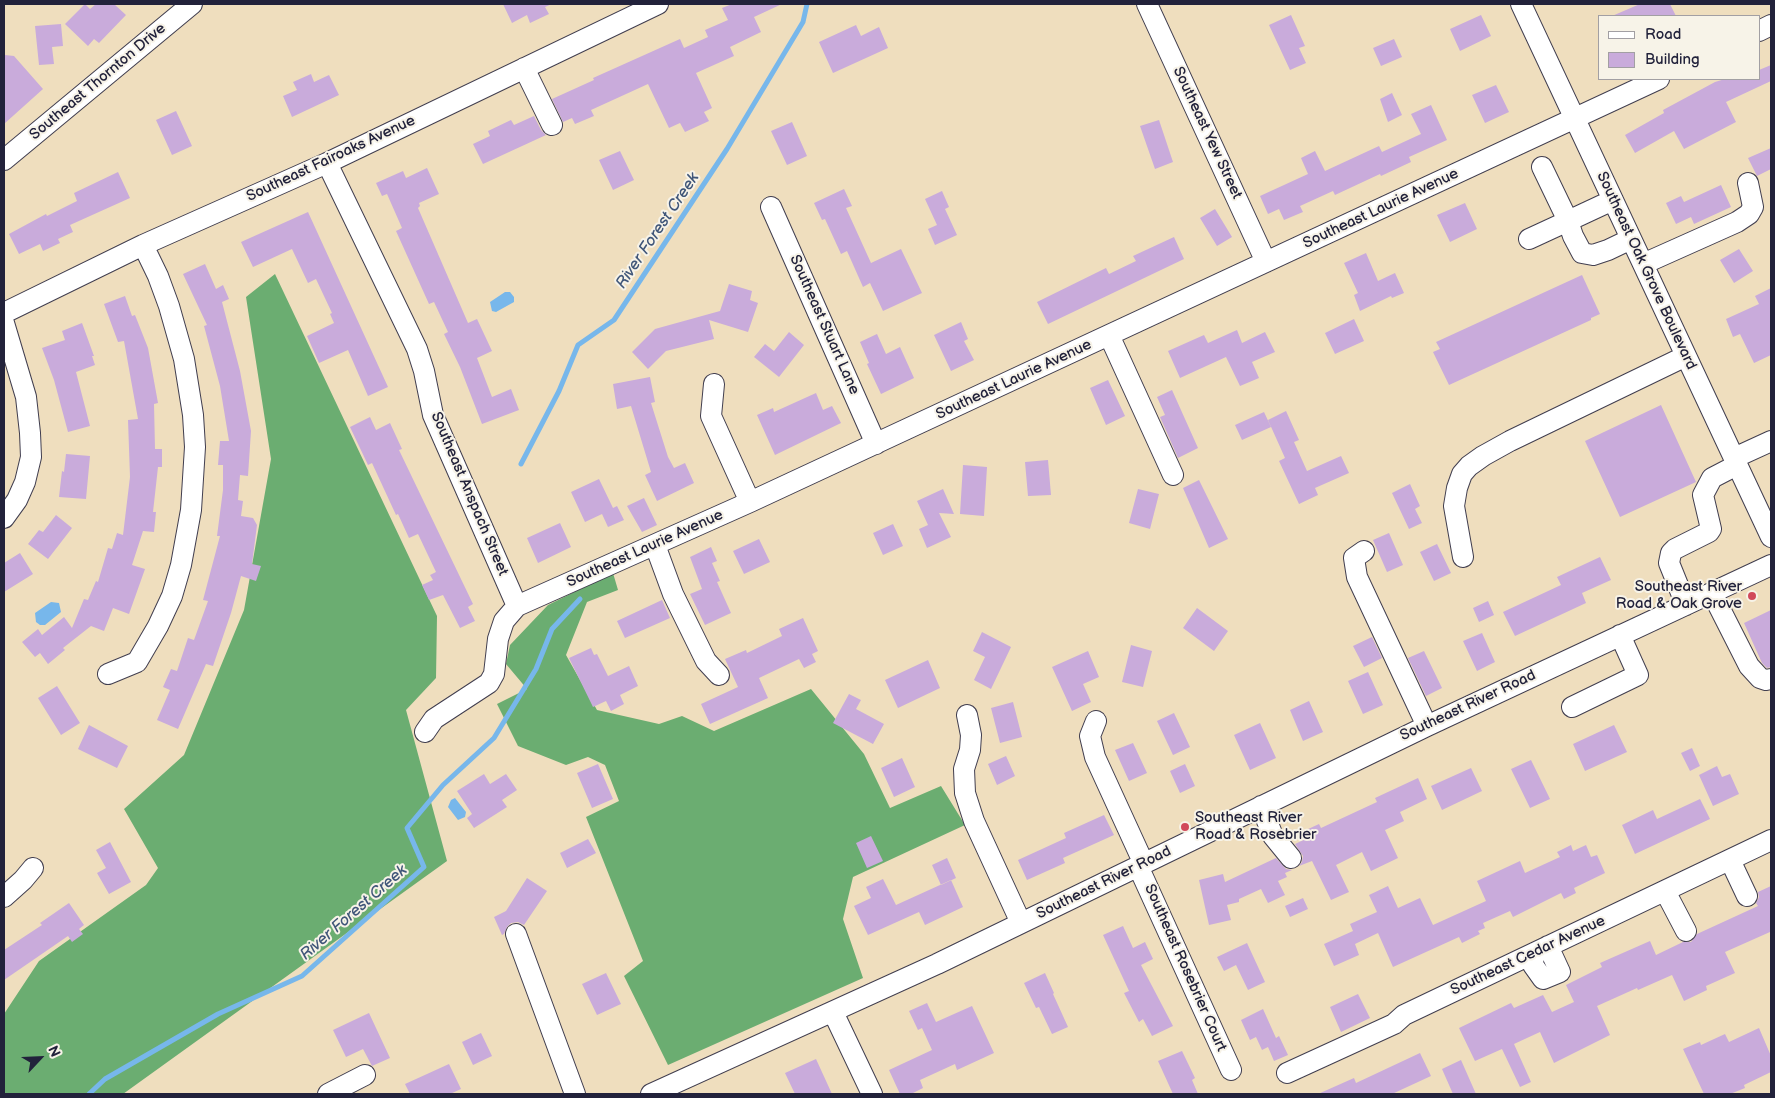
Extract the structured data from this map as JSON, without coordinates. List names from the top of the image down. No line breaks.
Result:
{"streets":{"street":["Southeast Thornton Drive","Southeast Yew Street","Southeast Fairoaks Avenue","Southeast Laurie Avenue","Southeast Oak Grove Boulevard","Southeast Stuart Lane","Southeast Anspach Street","Southeast River Road","Southeast Cedar Avenue","Southeast Rosebrier Court"]},"crossings":[["Southeast Yew Street","Southeast Laurie Avenue"],["Southeast Fairoaks Avenue","Southeast Anspach Street"],["Southeast Laurie Avenue","Southeast Oak Grove Boulevard"],["Southeast Laurie Avenue","Southeast Stuart Lane"],["Southeast Laurie Avenue","Southeast Anspach Street"],["Southeast River Road","Southeast Rosebrier Court"]],"water":["River Forest Creek"],"places":["Southeast River Road & Oak Grove","Southeast River Road & Rosebrier"],"legend":["Road","Building"],"north":"top right"}
